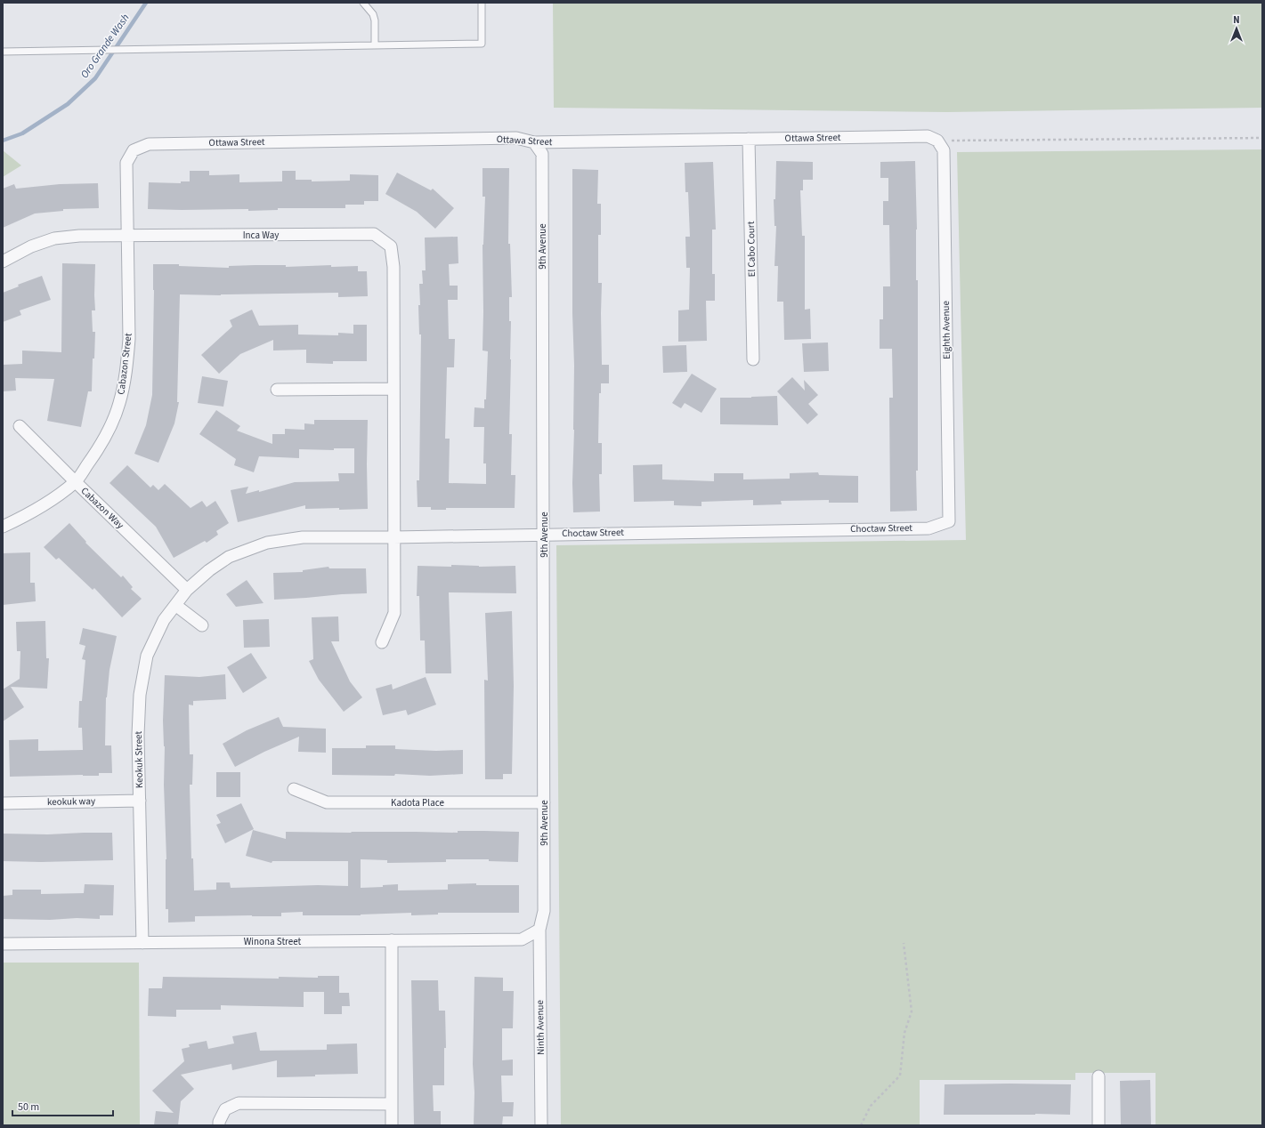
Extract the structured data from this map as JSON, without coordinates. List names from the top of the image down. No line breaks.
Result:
{"streets":{"street":["Ottawa Street","Inca Way","9th Avenue","El Cabo Court","Eighth Avenue","Cabazon Street","Cabazon Way","Choctaw Street","Keokuk Street","keokuk way","Kadota Place","Winona Street","Ninth Avenue"]},"crossings":[["Ottawa Street","9th Avenue"],["Ottawa Street","El Cabo Court"],["Ottawa Street","Eighth Avenue"],["Ottawa Street","Cabazon Street"],["Inca Way","Cabazon Street"],["9th Avenue","Choctaw Street"],["9th Avenue","Kadota Place"],["9th Avenue","Winona Street"],["9th Avenue","Ninth Avenue"],["Eighth Avenue","Choctaw Street"],["Cabazon Street","Cabazon Way"],["Cabazon Way","Choctaw Street"],["Cabazon Way","Keokuk Street"],["Choctaw Street","Keokuk Street"],["Keokuk Street","keokuk way"],["Keokuk Street","Winona Street"],["Winona Street","Ninth Avenue"]],"water":["Oro Grande Wash"],"scale_bar":"50 m","north":"top"}
